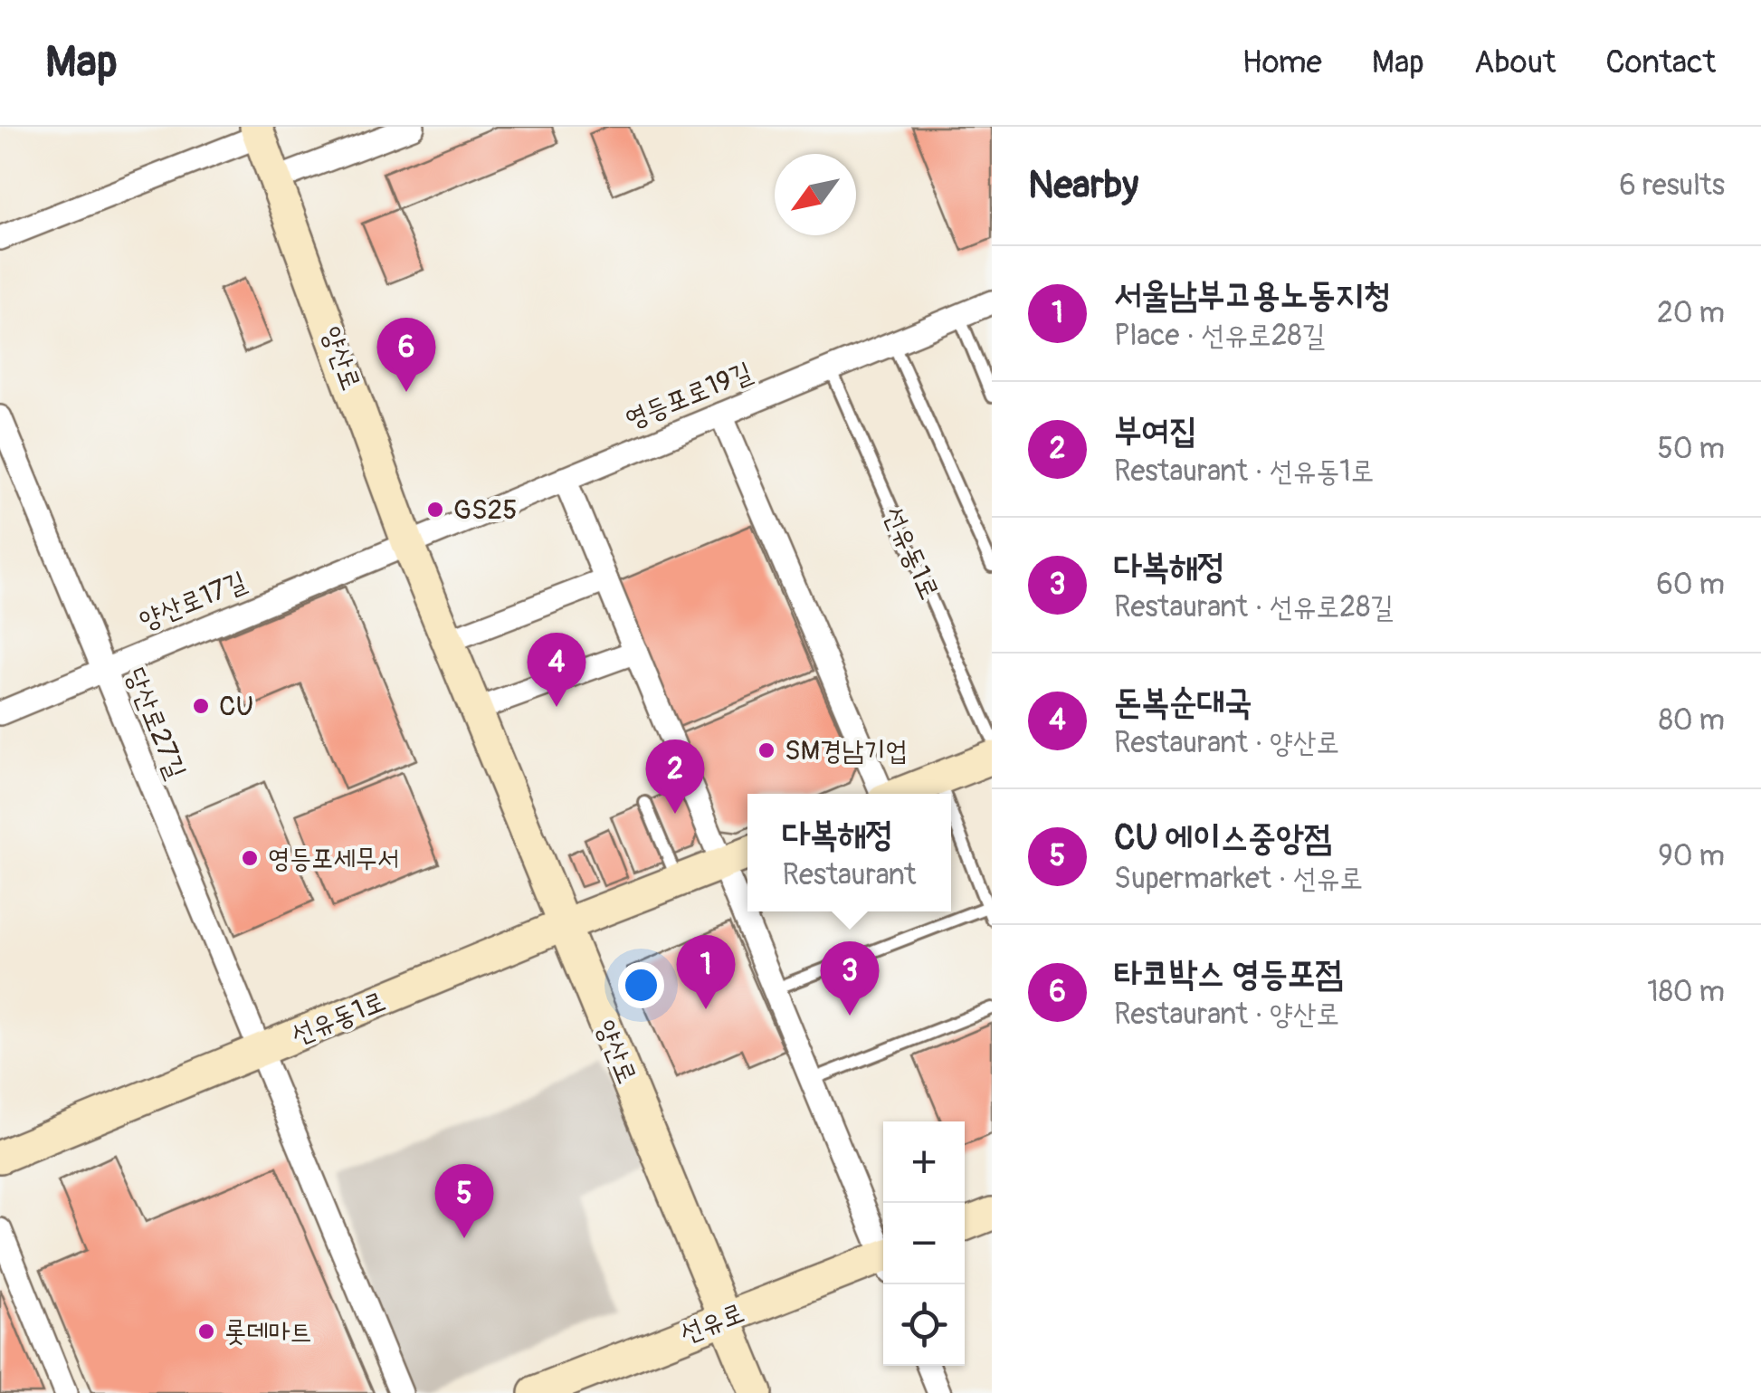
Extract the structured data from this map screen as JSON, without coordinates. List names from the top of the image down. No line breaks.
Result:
{"streets":{"street":["양산로","영등포로19길","선유동1로","양산로17길","당산로27길","선유로"]},"crossings":[["양산로","영등포로19길"],["양산로","선유동1로"],["양산로","양산로17길"],["양산로","선유로"],["영등포로19길","선유동1로"],["영등포로19길","양산로17길"],["선유동1로","당산로27길"],["양산로17길","당산로27길"]],"places":["GS25","CU","SM경남기업","영등포세무서","롯데마트"],"north":"bottom left","page":{"header":"Map","nav":["Home","Map","About","Contact"],"heading":["Nearby","6 results"],"list":[{"mark":"1","name":"서울남부고용노동지청","note":"Place · 선유로28길","value":"20 m"},{"mark":"2","name":"부여집","note":"Restaurant · 선유동1로","value":"50 m"},{"mark":"3","name":"다복해정","note":"Restaurant · 선유로28길","value":"60 m"},{"mark":"4","name":"돈복순대국","note":"Restaurant · 양산로","value":"80 m"},{"mark":"5","name":"CU 에이스중앙점","note":"Supermarket · 선유로","value":"90 m"},{"mark":"6","name":"타코박스 영등포점","note":"Restaurant · 양산로","value":"180 m"}],"pins":["6","4","2","1","3","5"],"popup":["다복해정","Restaurant"],"map_buttons":["+","−"]}}
